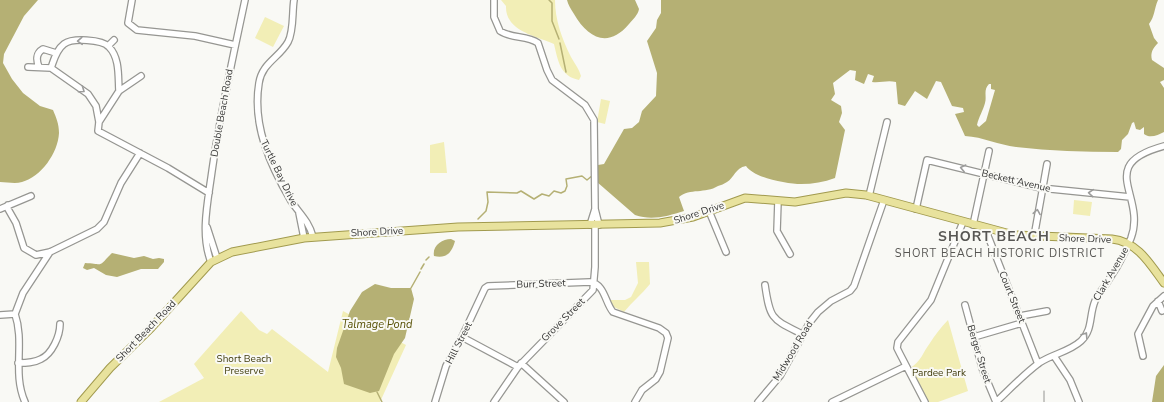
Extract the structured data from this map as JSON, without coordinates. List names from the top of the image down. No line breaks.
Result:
{"streets":{"main road":["Shore Drive","Short Beach Road"],"street":["Double Beach Road","Turtle Bay Drive","Beckett Avenue","Clark Avenue","Burr Street","Court Street","Grove Street","Hill Street","Midwood Road","Berger Street"]},"crossings":[["Double Beach Road","Shore Drive"],["Double Beach Road","Short Beach Road"],["Turtle Bay Drive","Shore Drive"],["Beckett Avenue","Shore Drive"],["Beckett Avenue","Clark Avenue"],["Shore Drive","Clark Avenue"],["Shore Drive","Court Street"],["Shore Drive","Short Beach Road"],["Shore Drive","Midwood Road"],["Clark Avenue","Court Street"],["Clark Avenue","Berger Street"],["Burr Street","Grove Street"],["Burr Street","Hill Street"]],"one_way":["Beckett Avenue","Clark Avenue"],"districts":["SHORT BEACH","SHORT BEACH HISTORIC DISTRICT"],"water":["Talmage Pond"],"parks":["Short Beach Preserve","Pardee Park"]}
